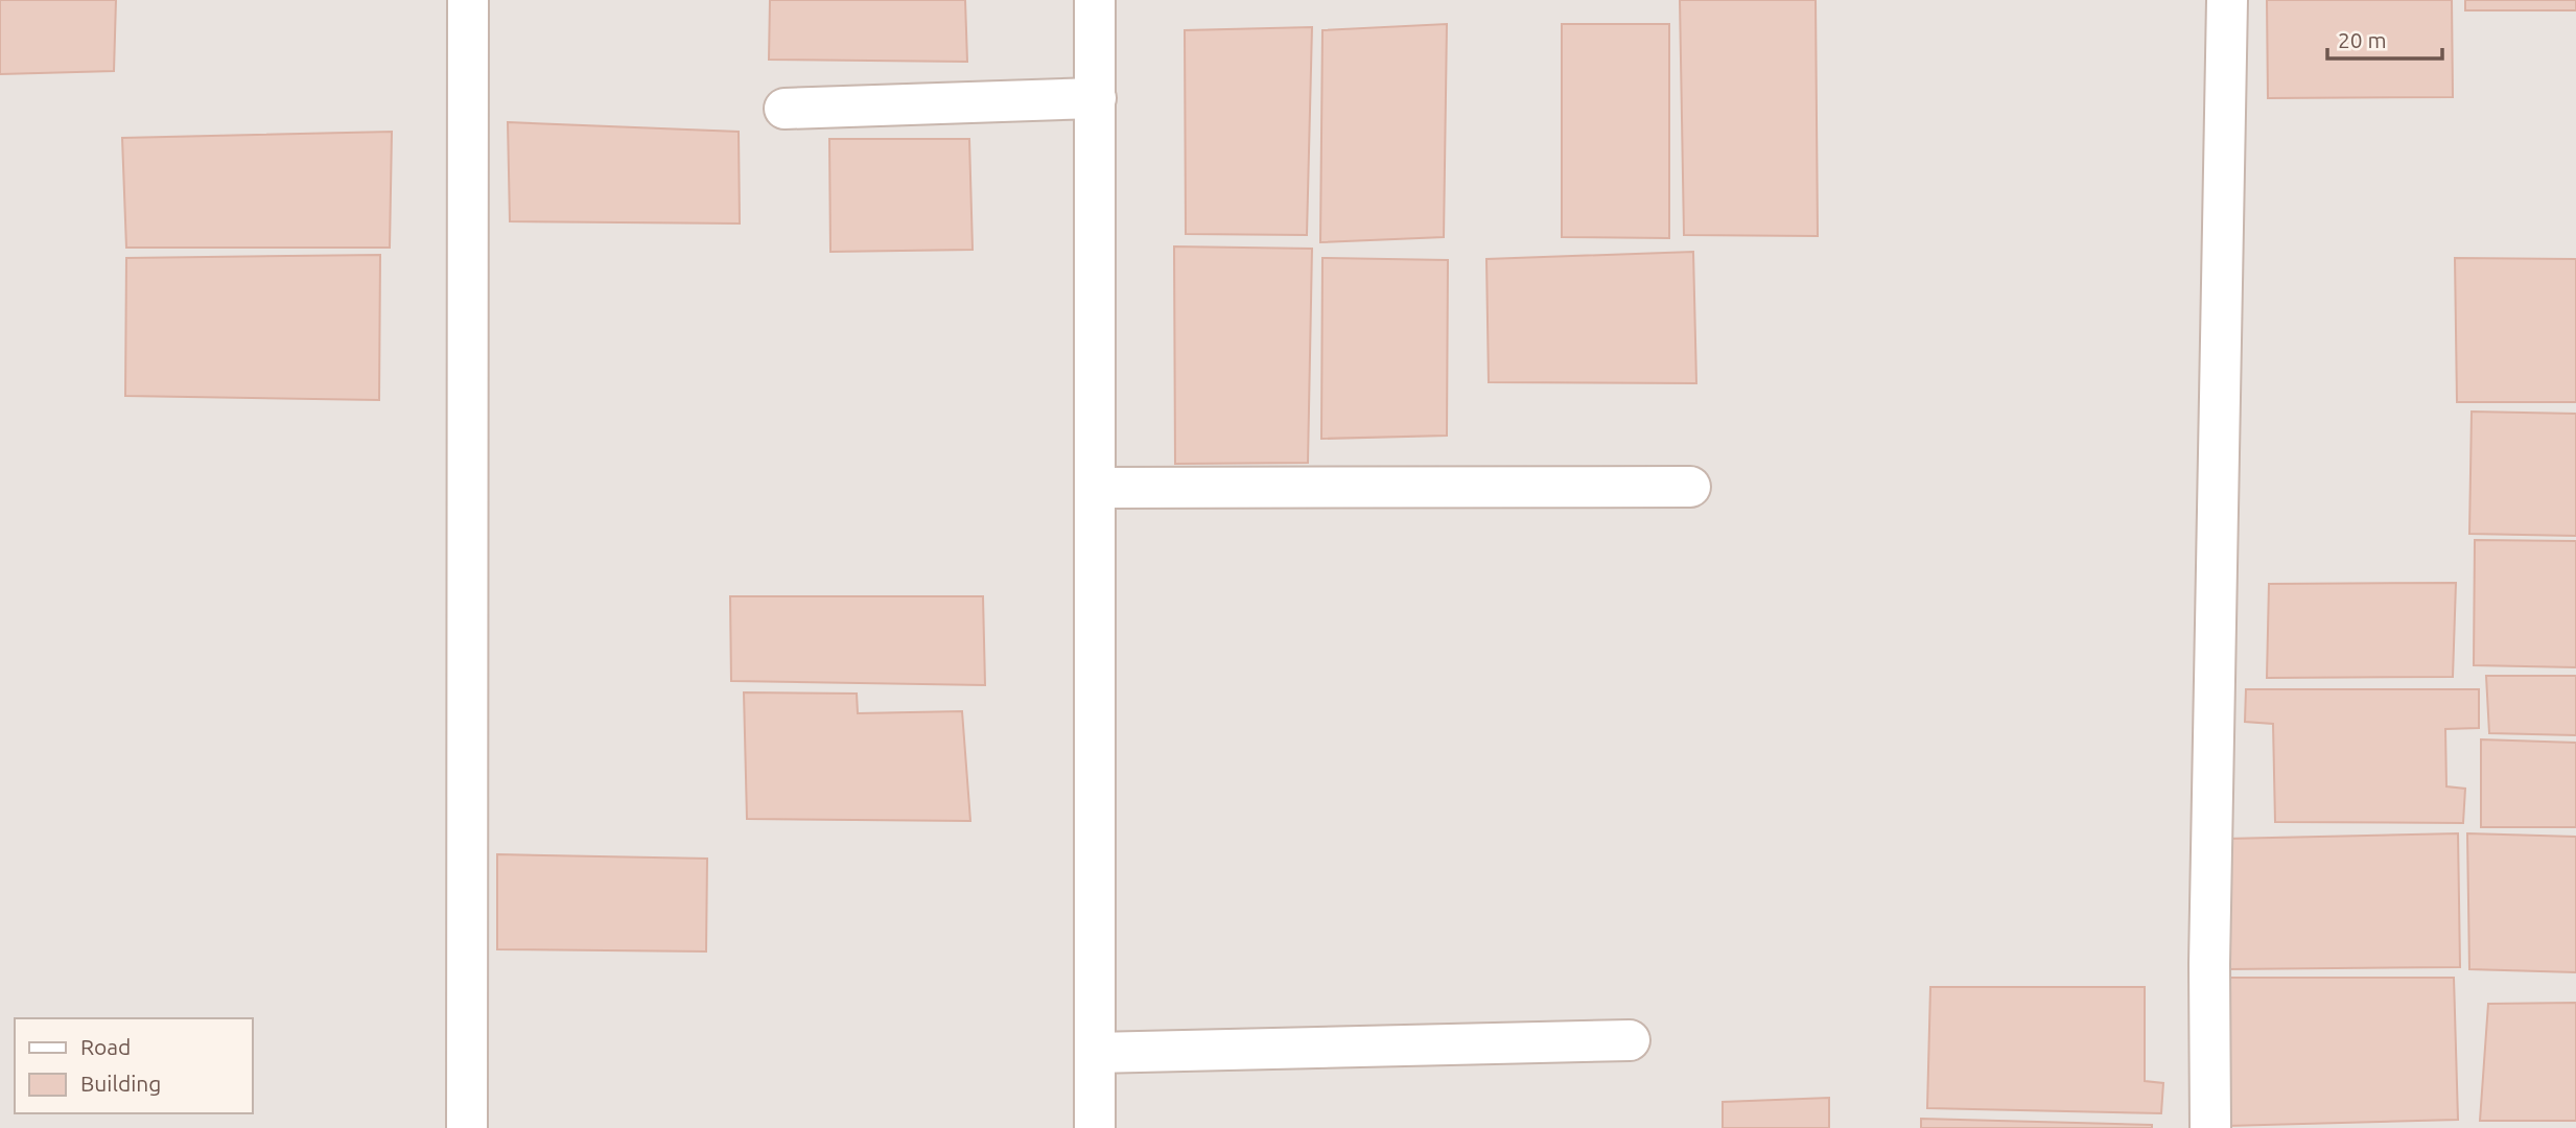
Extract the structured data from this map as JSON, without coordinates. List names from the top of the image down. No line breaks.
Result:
{"legend":["Road","Building"],"scale_bar":"20 m"}
